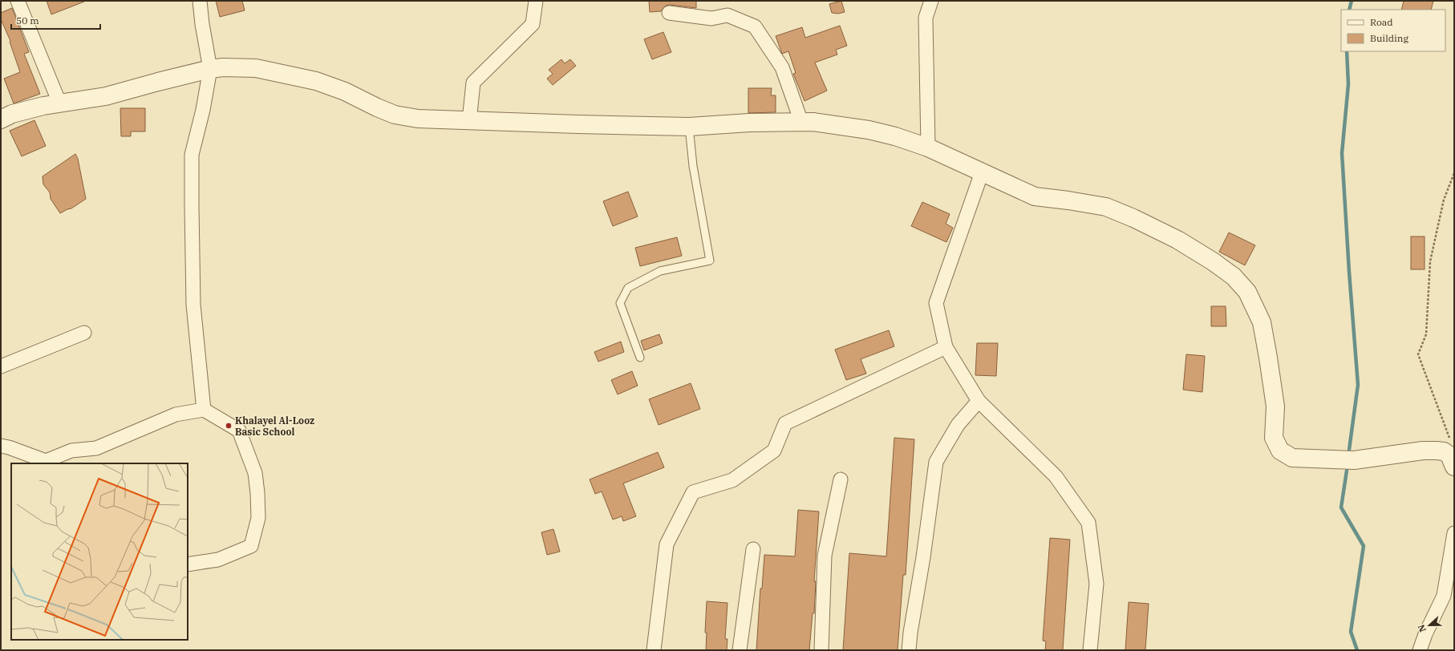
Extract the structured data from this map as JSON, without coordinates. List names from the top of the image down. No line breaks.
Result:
{"places":["Khalayel Al-Looz Basic School"],"legend":["Road","Building"],"scale_bar":"50 m","north":"left"}
